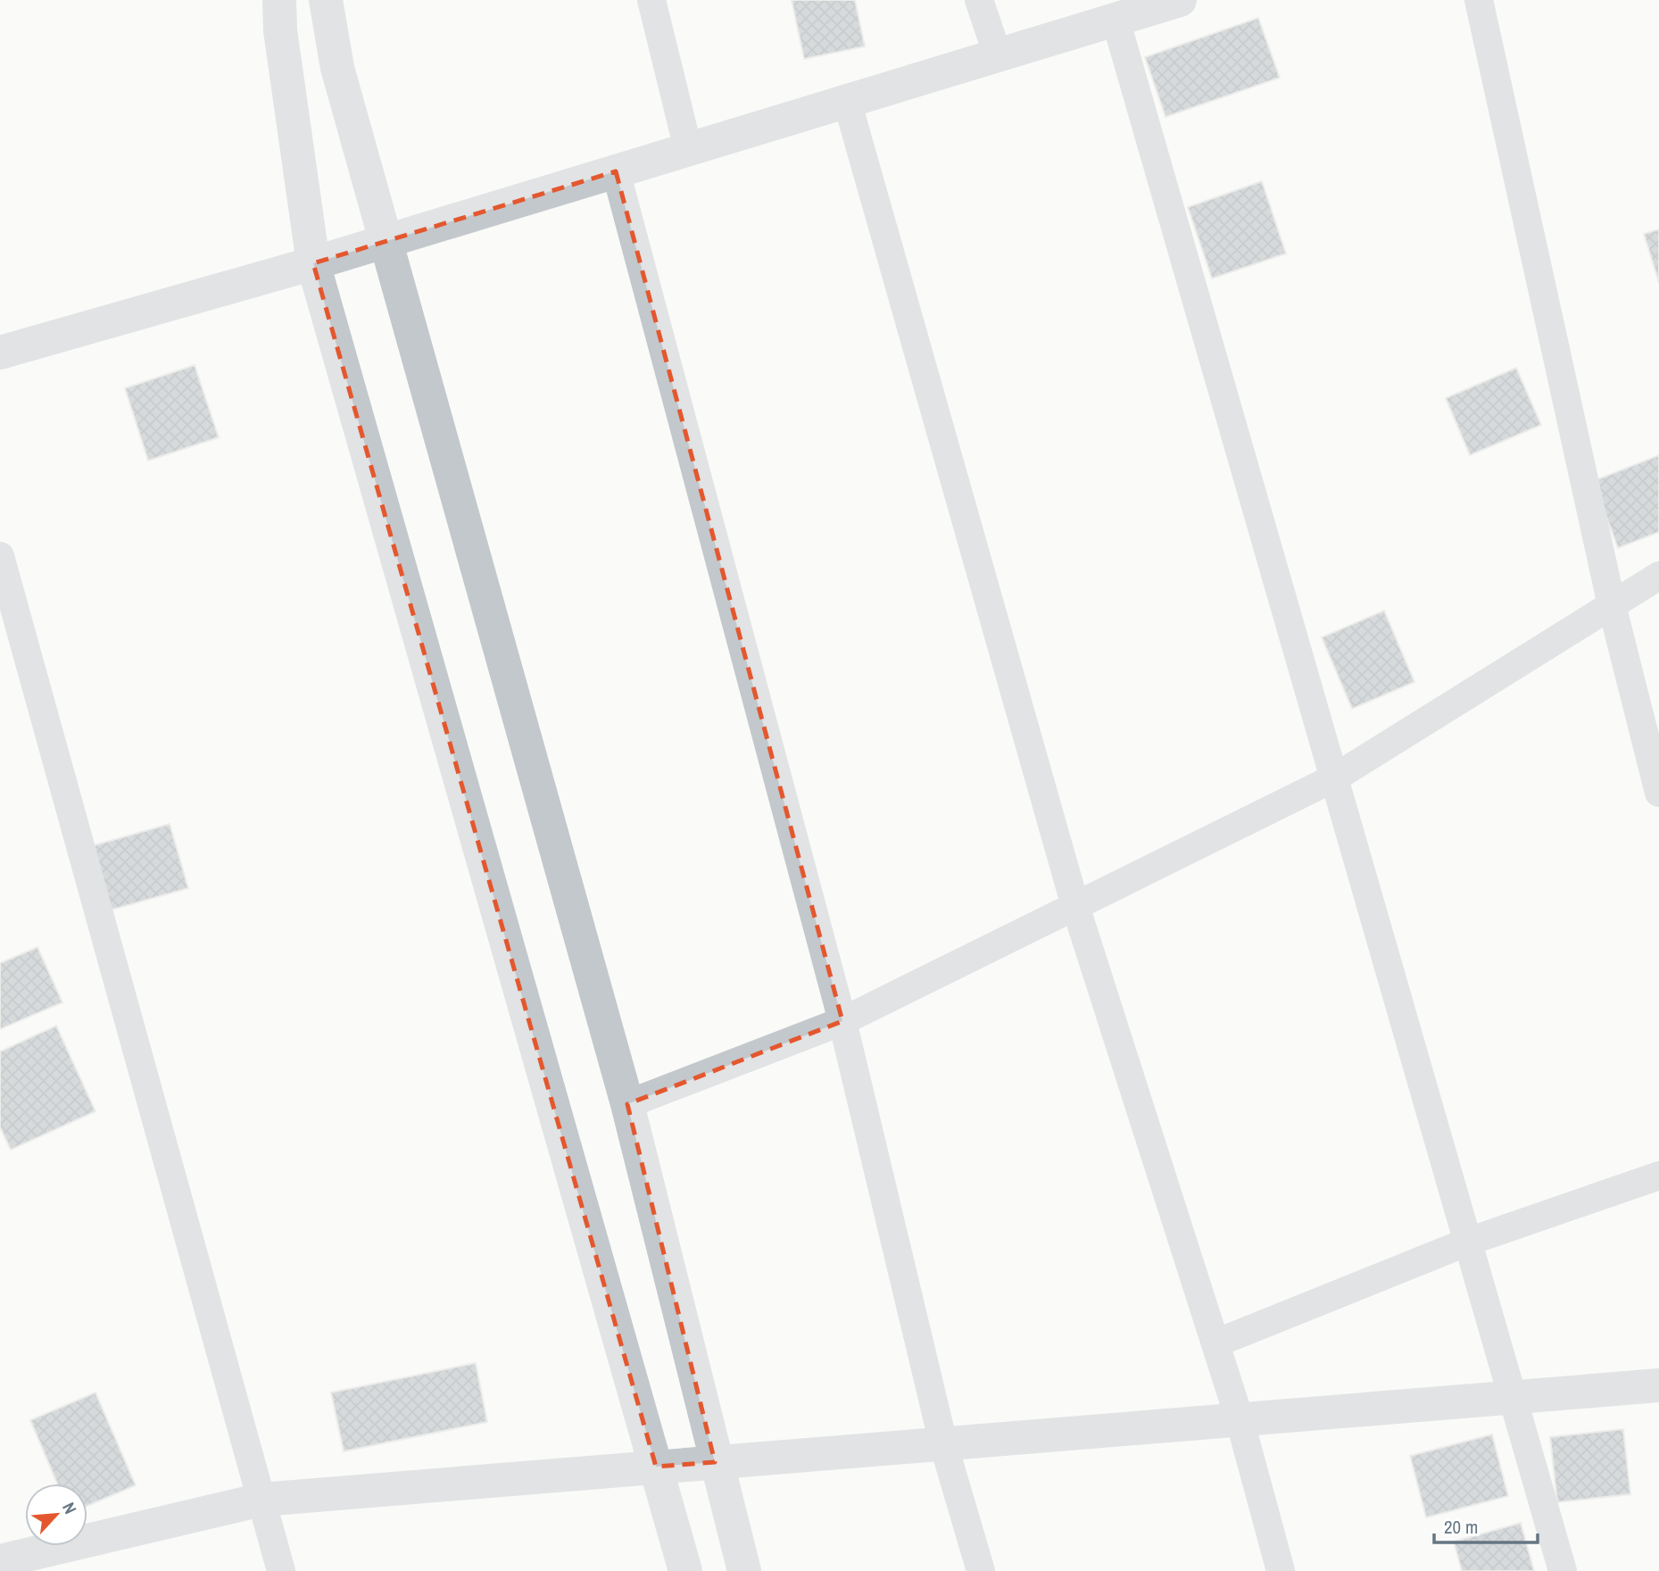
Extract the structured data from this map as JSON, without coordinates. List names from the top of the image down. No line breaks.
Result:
{"scale_bar":"20 m","north":"top right"}
